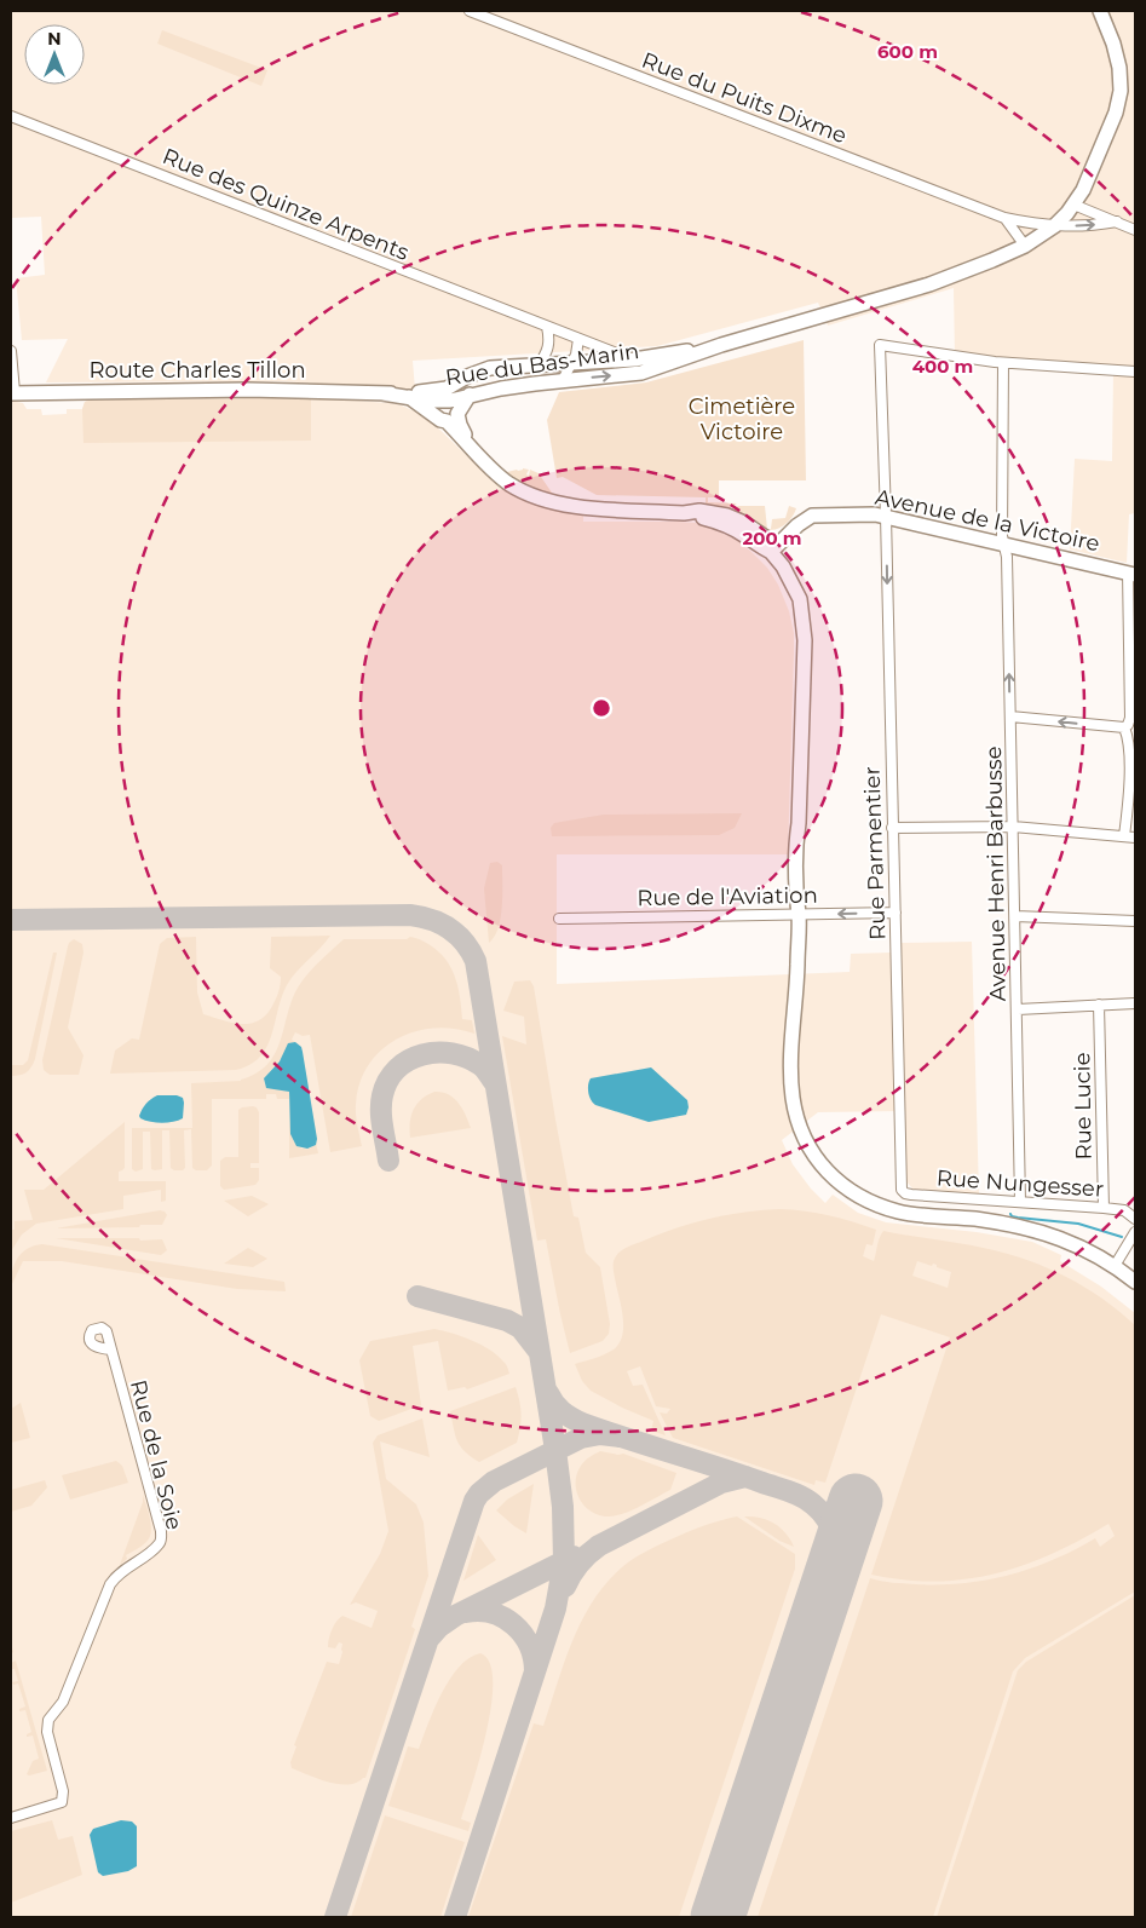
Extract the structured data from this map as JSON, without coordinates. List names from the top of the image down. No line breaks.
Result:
{"streets":{"main road":["Rue du Bas-Marin","Route Charles Tillon","Avenue de la Victoire"],"street":["Rue du Puits Dixme","Rue des Quinze Arpents","Rue Parmentier","Avenue Henri Barbusse","Rue de l'Aviation","Rue Lucie","Rue Nungesser","Rue de la Soie"]},"crossings":[["Rue du Puits Dixme","Rue du Bas-Marin"],["Rue des Quinze Arpents","Rue du Bas-Marin"],["Rue du Bas-Marin","Route Charles Tillon"],["Avenue de la Victoire","Rue Parmentier"],["Avenue de la Victoire","Avenue Henri Barbusse"],["Rue Parmentier","Avenue Henri Barbusse"],["Rue Parmentier","Rue de l'Aviation"],["Rue Parmentier","Rue Nungesser"],["Avenue Henri Barbusse","Rue Nungesser"],["Rue Lucie","Rue Nungesser"]],"parks":["Cimetière Victoire"],"north":"top","rings":["600 m","400 m","200 m"]}
